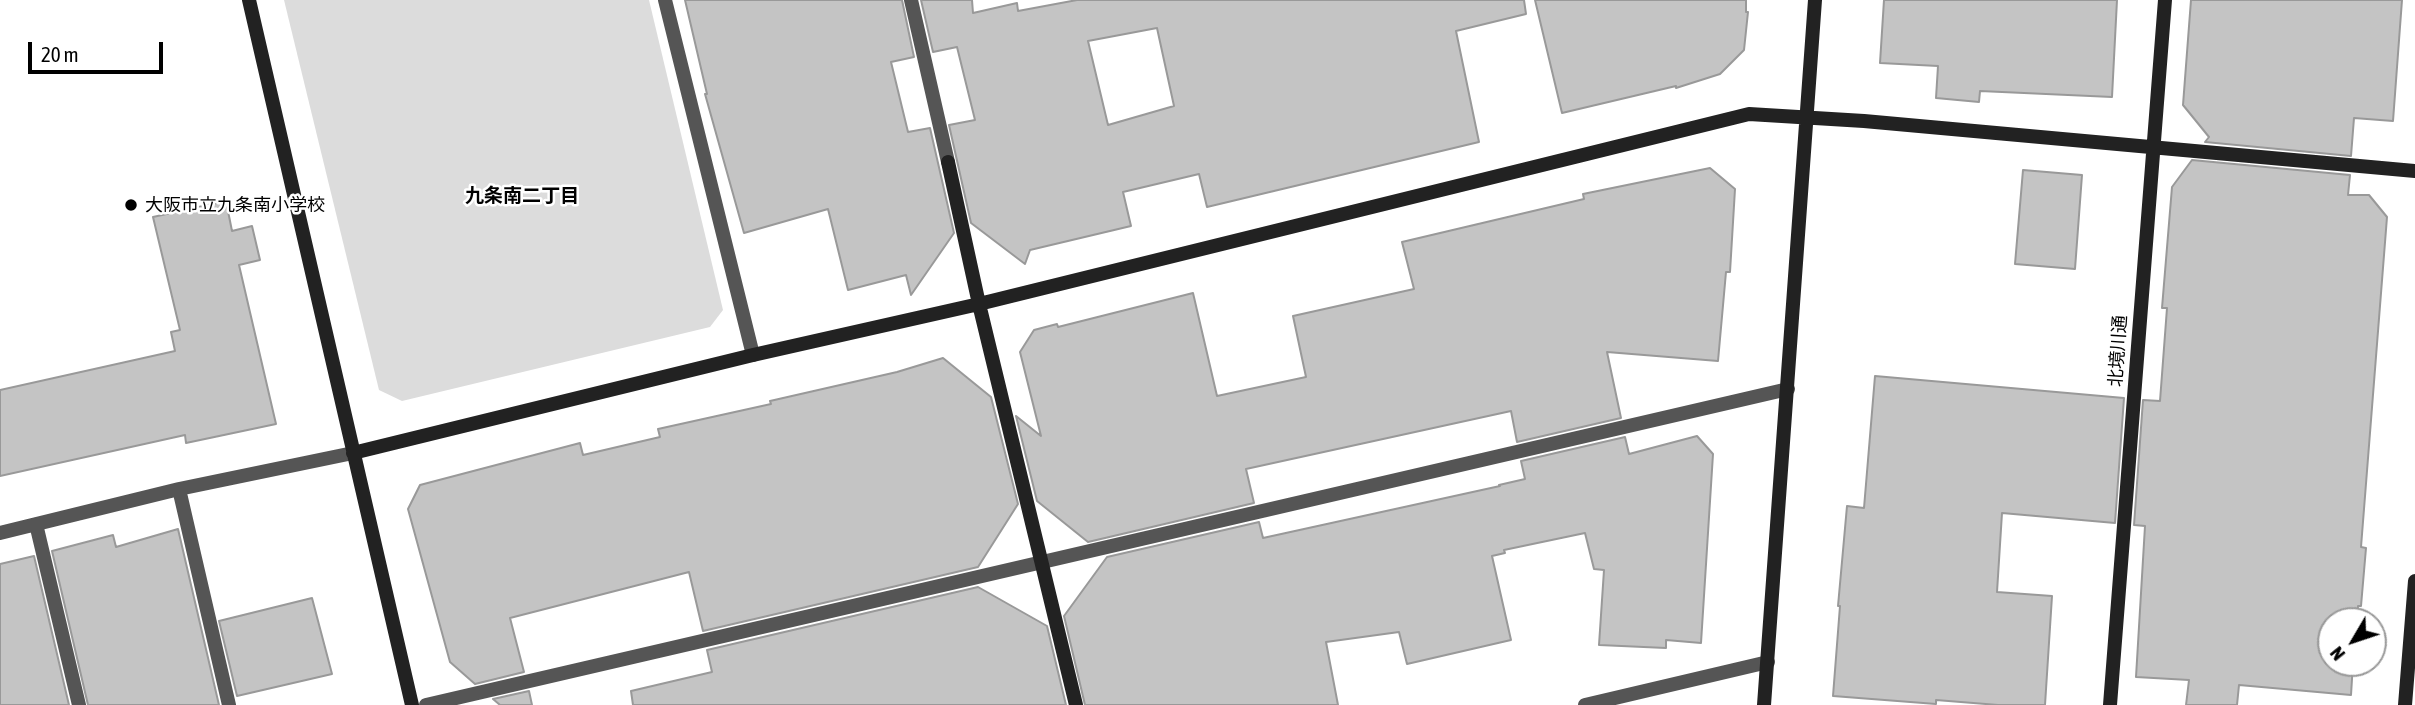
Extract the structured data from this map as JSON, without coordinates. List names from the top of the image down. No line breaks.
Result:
{"streets":{"street":["北境川通"]},"districts":["九条南二丁目"],"places":["大阪市立九条南小学校"],"scale_bar":"20 m","north":"bottom left"}
